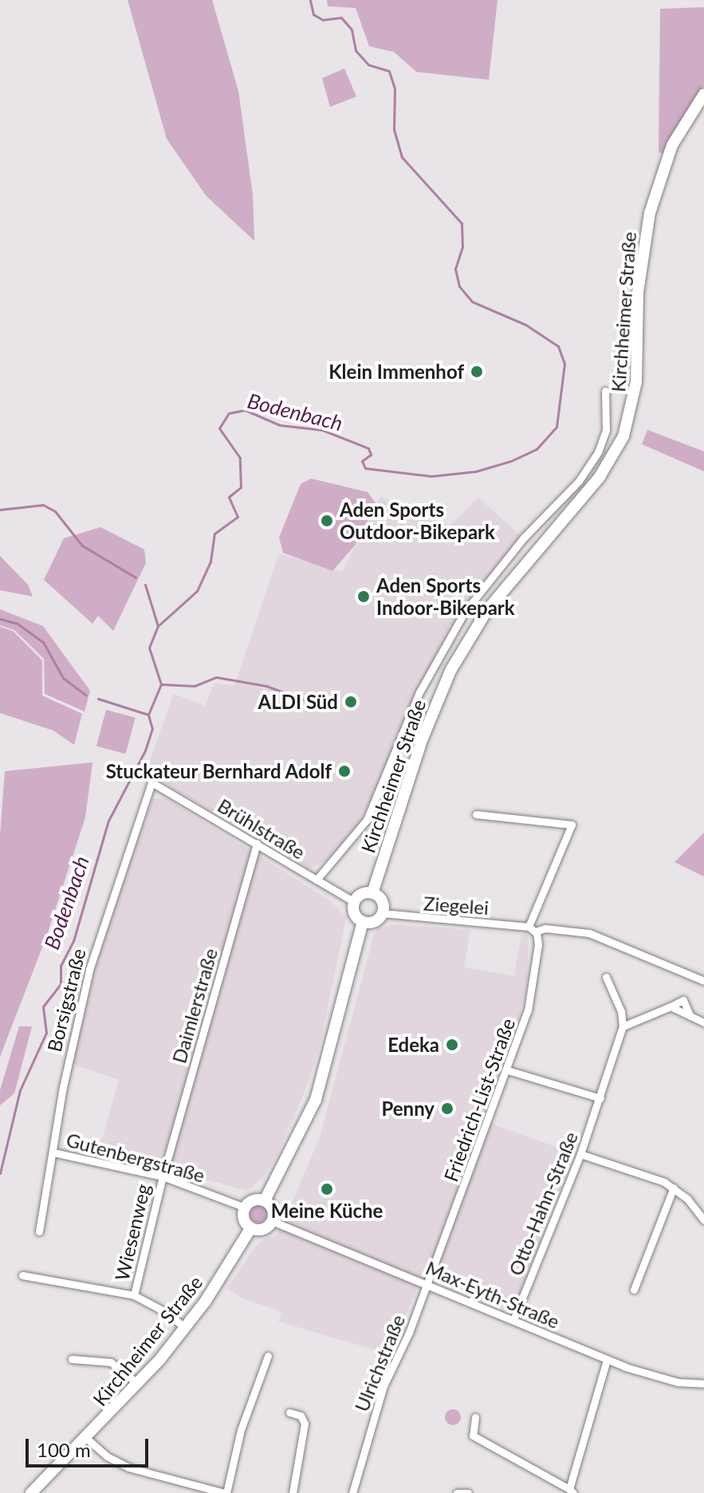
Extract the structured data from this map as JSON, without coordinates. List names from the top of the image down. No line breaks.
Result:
{"streets":{"main road":["Kirchheimer Straße"],"street":["Brühlstraße","Ziegelei","Borsigstraße","Daimlerstraße","Friedrich-List-Straße","Gutenbergstraße","Otto-Hahn-Straße","Wiesenweg","Max-Eyth-Straße","Ulrichstraße"]},"crossings":[["Kirchheimer Straße","Brühlstraße"],["Kirchheimer Straße","Ziegelei"],["Kirchheimer Straße","Gutenbergstraße"],["Kirchheimer Straße","Max-Eyth-Straße"],["Brühlstraße","Ziegelei"],["Brühlstraße","Borsigstraße"],["Brühlstraße","Daimlerstraße"],["Ziegelei","Friedrich-List-Straße"],["Borsigstraße","Gutenbergstraße"],["Daimlerstraße","Gutenbergstraße"],["Daimlerstraße","Wiesenweg"],["Friedrich-List-Straße","Max-Eyth-Straße"],["Friedrich-List-Straße","Ulrichstraße"],["Gutenbergstraße","Wiesenweg"],["Gutenbergstraße","Max-Eyth-Straße"],["Otto-Hahn-Straße","Max-Eyth-Straße"],["Max-Eyth-Straße","Ulrichstraße"]],"water":["Bodenbach"],"places":["Klein Immenhof","Aden Sports Outdoor-Bikepark","Aden Sports Indoor-Bikepark","ALDI Süd","Stuckateur Bernhard Adolf","Edeka","Penny","Meine Küche"],"scale_bar":"100 m"}
